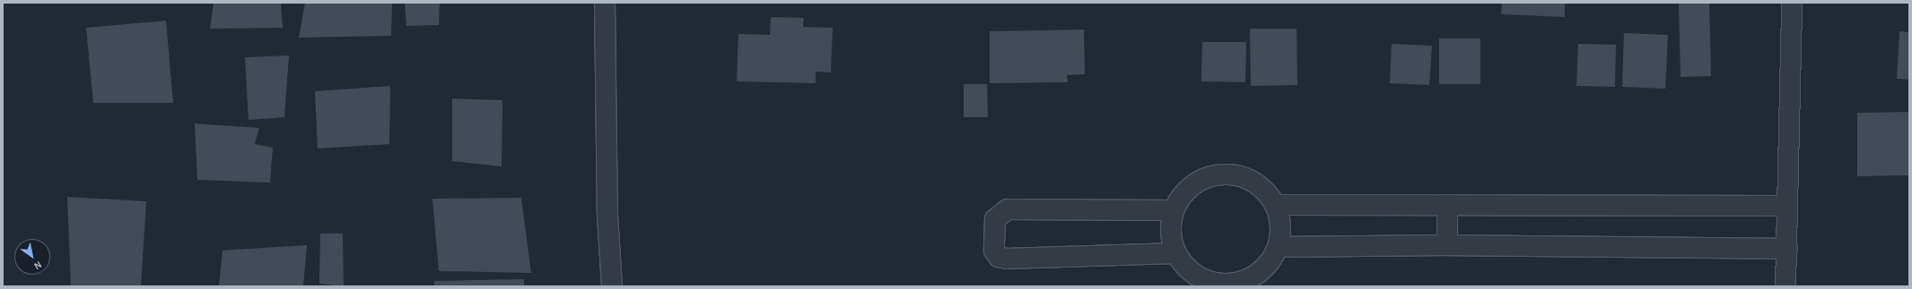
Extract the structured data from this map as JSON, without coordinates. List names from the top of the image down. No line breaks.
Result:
{"north":"bottom right"}
